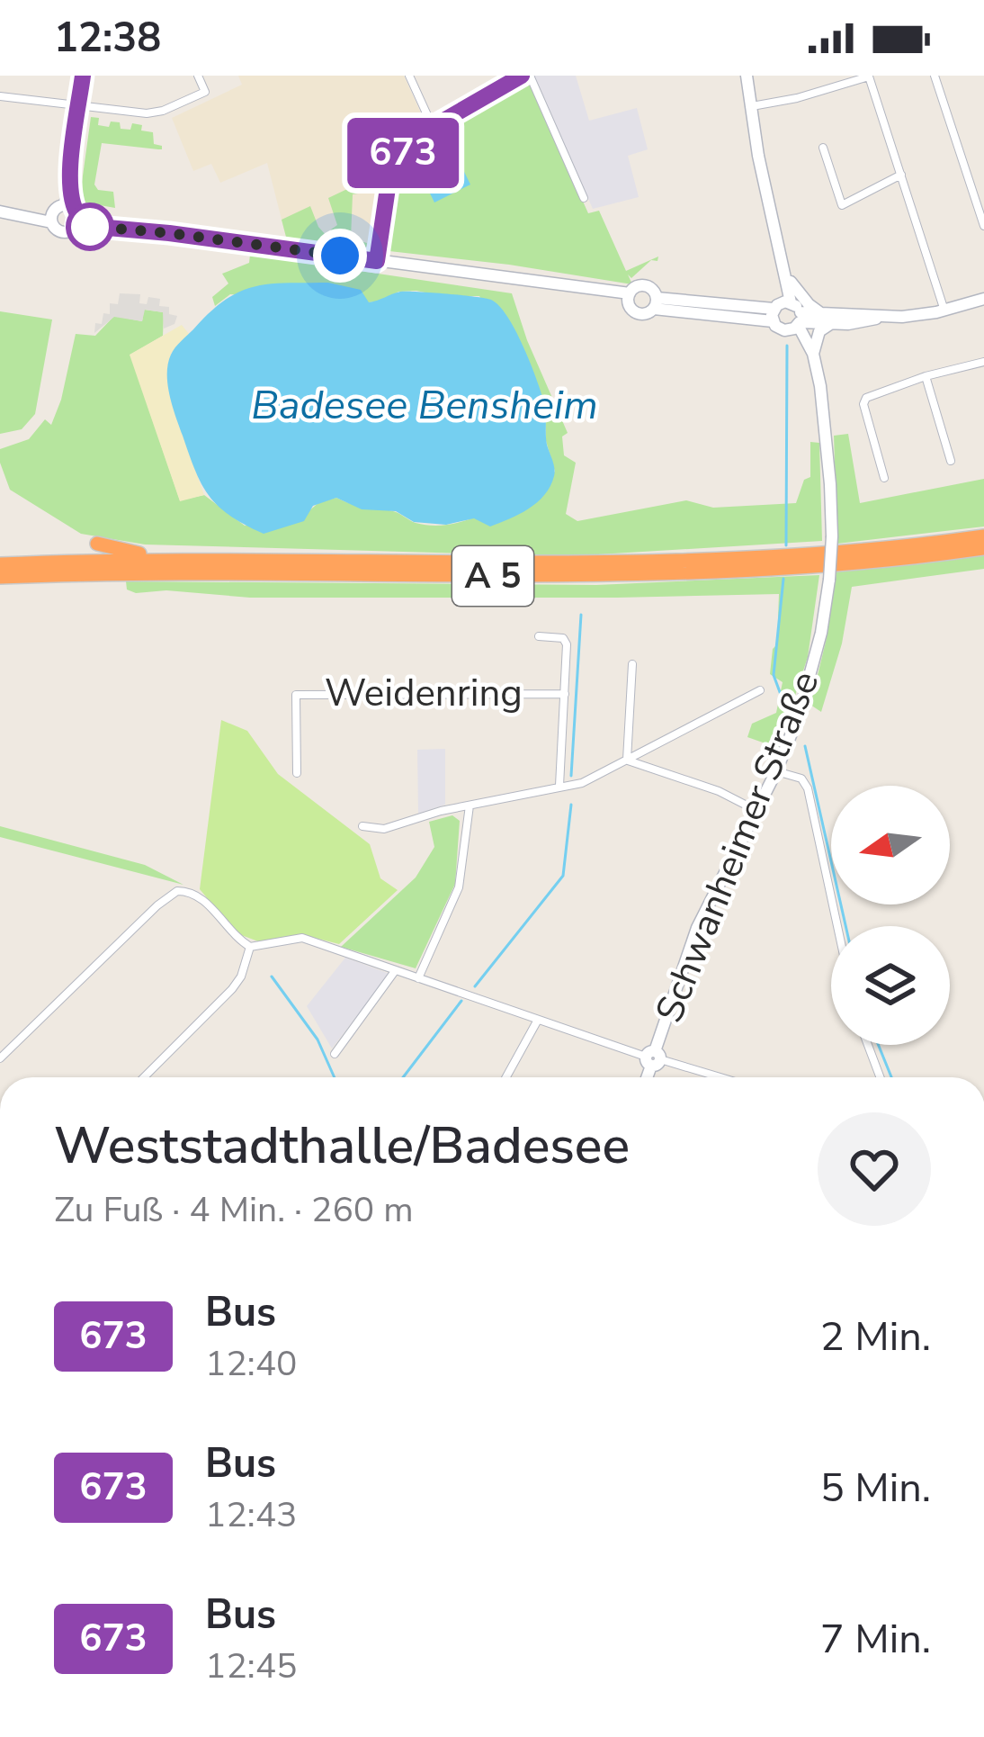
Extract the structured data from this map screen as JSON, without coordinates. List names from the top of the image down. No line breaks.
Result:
{"streets":{"highway":["A 5"],"main road":["Schwanheimer Straße"],"street":["Weidenring"]},"water":["Badesee Bensheim"],"lines":["bus line 673"],"north":"left","page":{"status":"12:38","on_map":"673","heading":["Weststadthalle/Badesee","Zu Fuß · 4 Min. · 260 m"],"list":[{"mark":"673","name":"Bus","note":"12:40","value":"2 Min."},{"mark":"673","name":"Bus","note":"12:43","value":"5 Min."},{"mark":"673","name":"Bus","note":"12:45","value":"7 Min."}]}}
